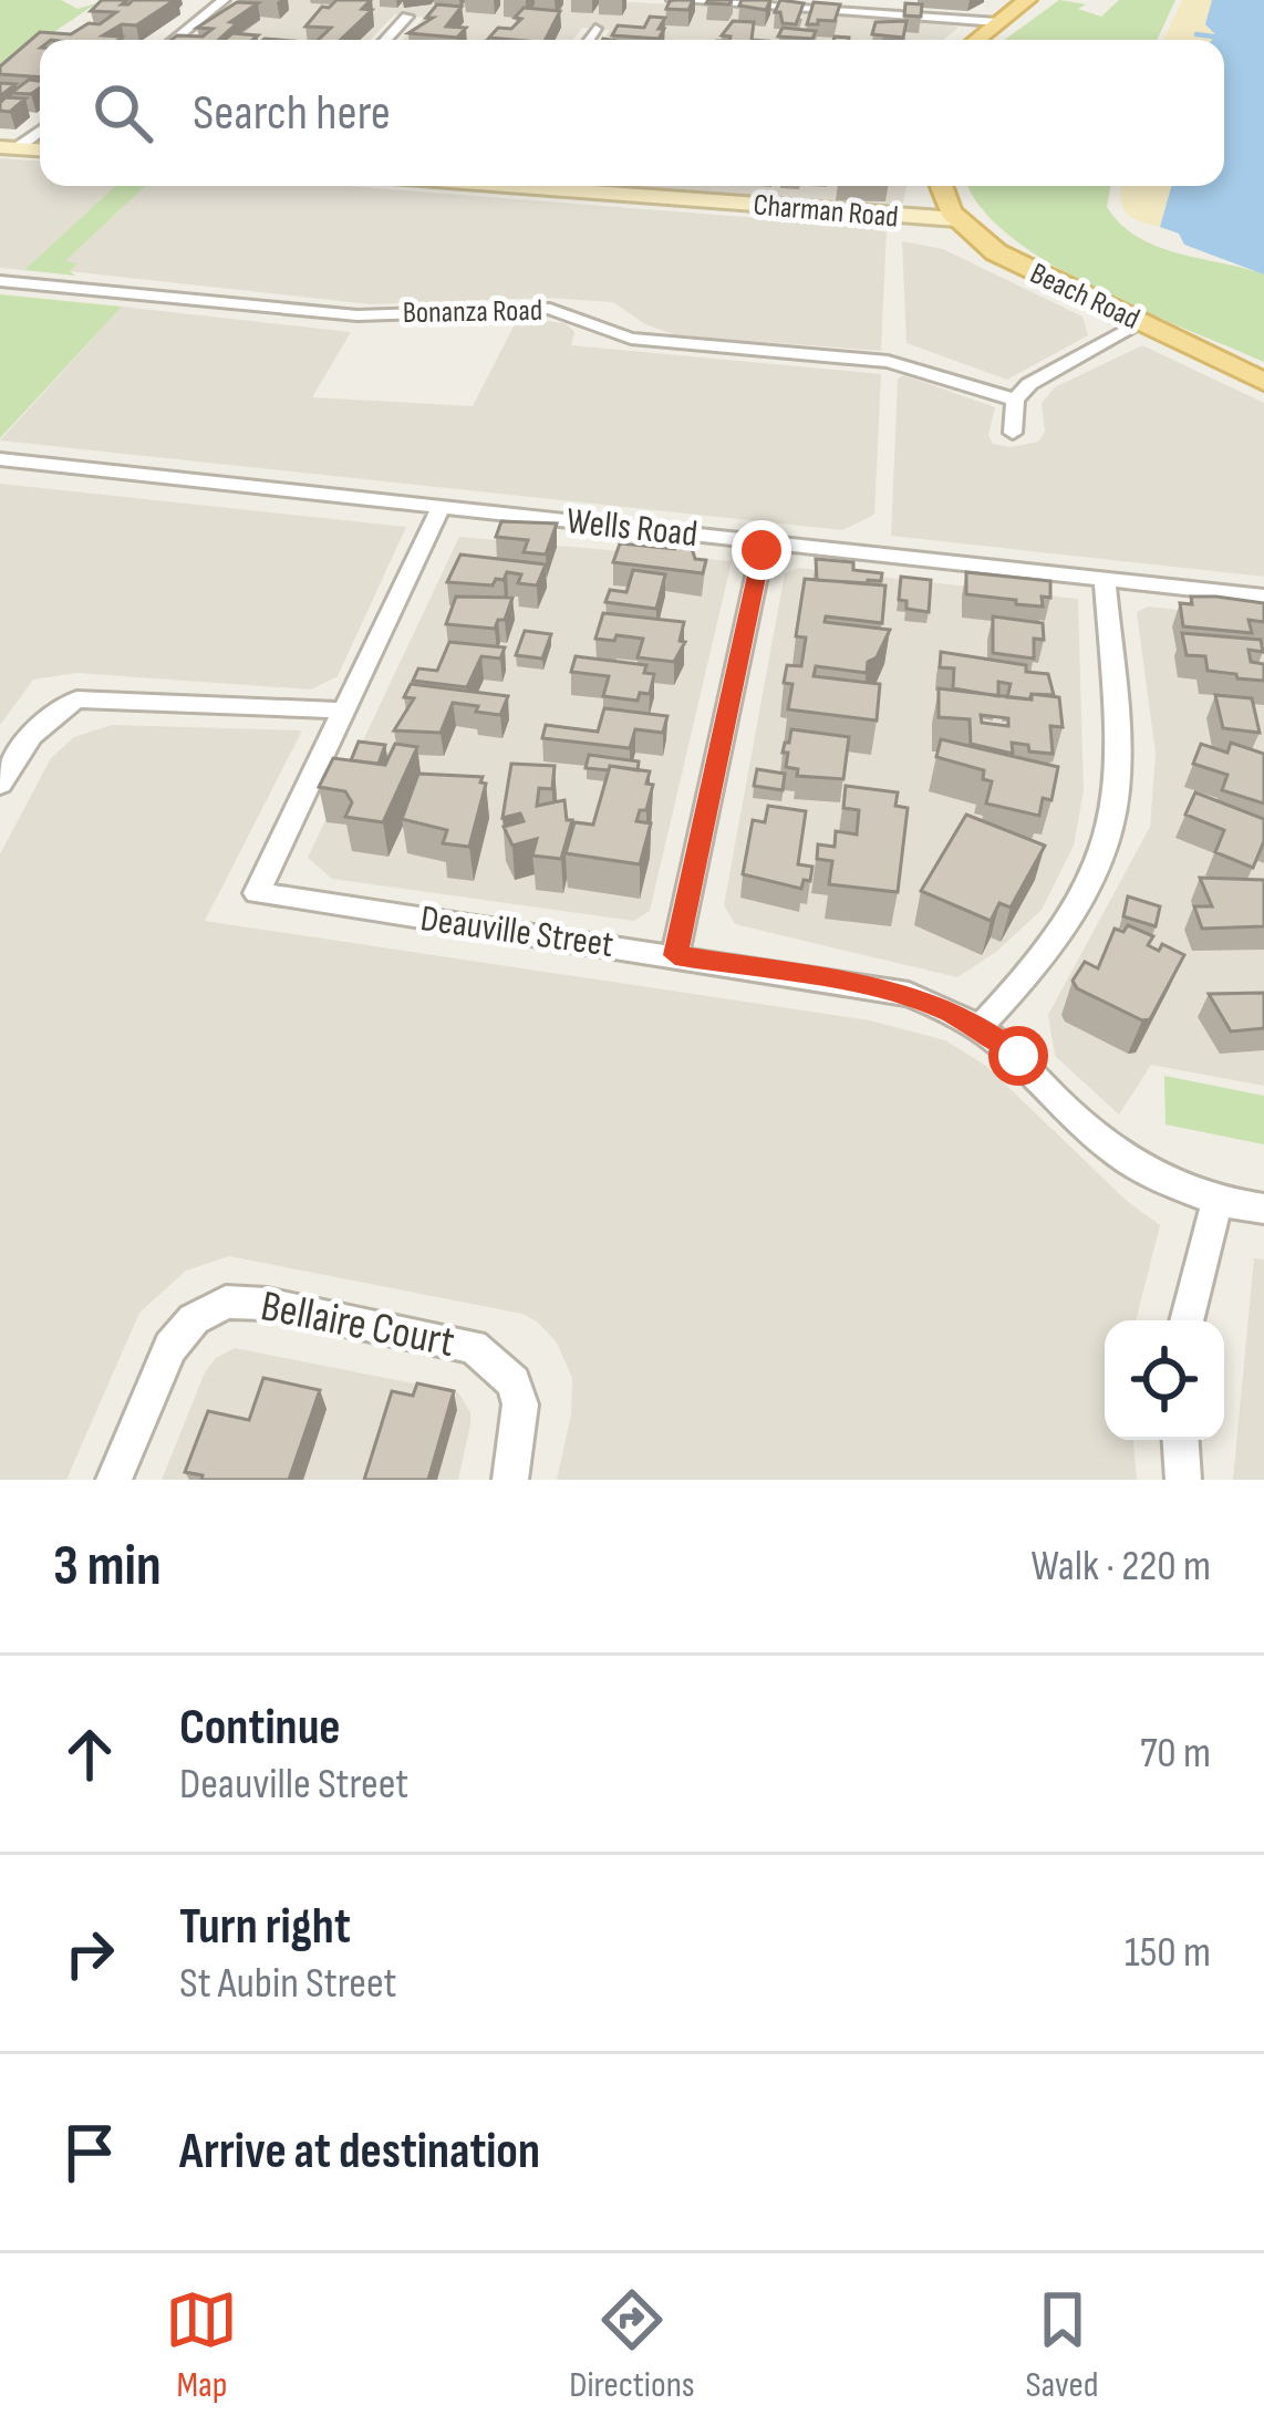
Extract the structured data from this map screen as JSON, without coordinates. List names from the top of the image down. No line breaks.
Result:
{"streets":{"main road":["Charman Road","Beach Road"],"street":["Bonanza Road","Wells Road","Deauville Street","Bellaire Court"]},"crossings":[["Charman Road","Beach Road"]],"page":{"search":"Search here","heading":["3 min","Walk · 220 m"],"list":[["Continue","Deauville Street","70 m"],["Turn right","St Aubin Street","150 m"],"Arrive at destination"],"nav":["Map","Directions","Saved"]}}
